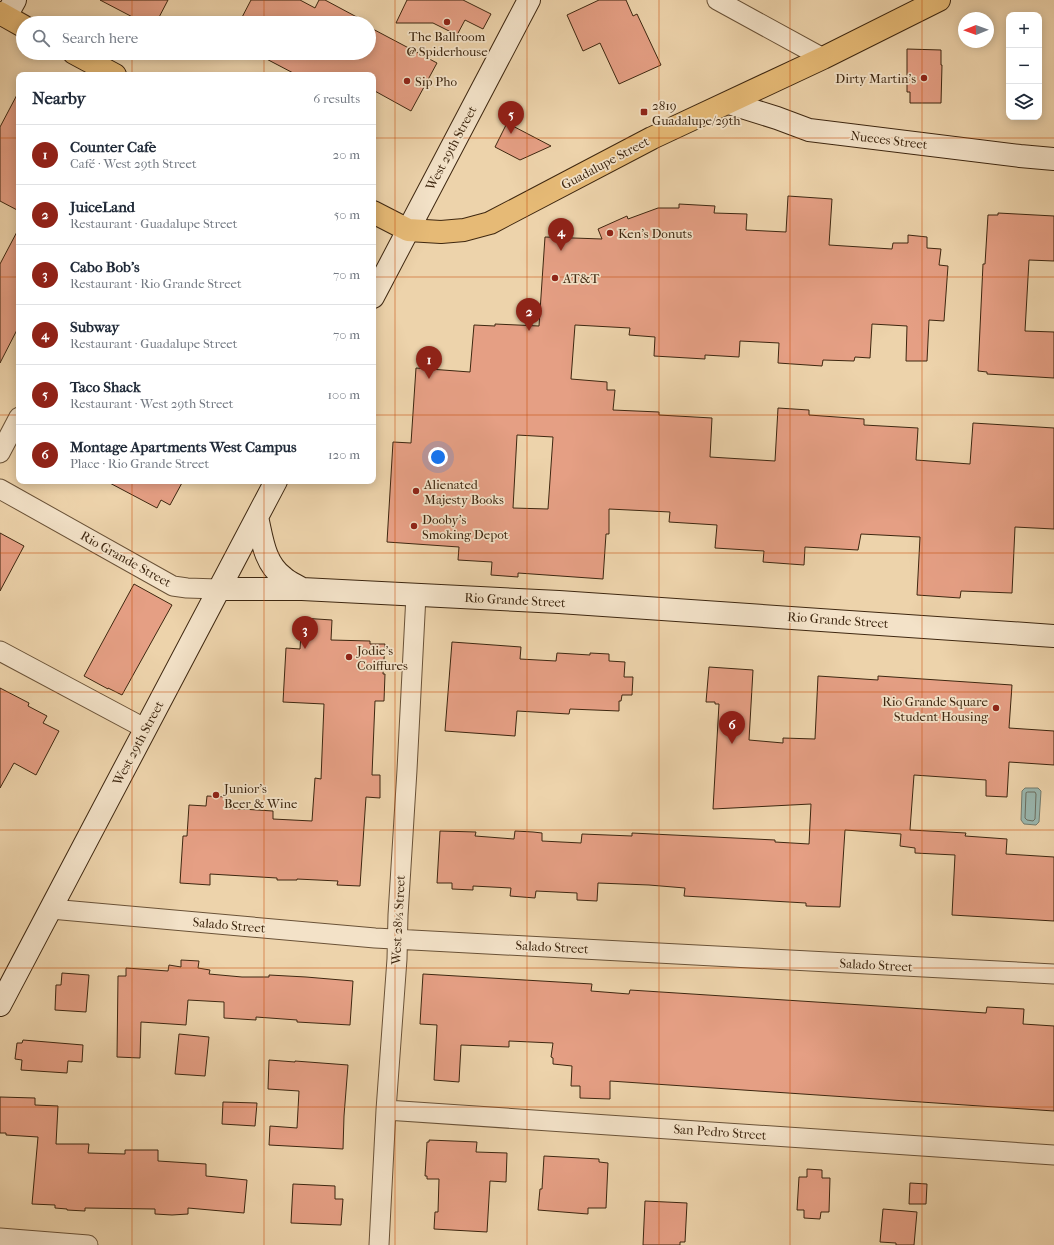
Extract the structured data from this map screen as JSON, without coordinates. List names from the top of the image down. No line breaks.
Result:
{"streets":{"main road":["Guadalupe Street"],"street":["Nueces Street","West 29th Street","Rio Grande Street","West 28½ Street","Salado Street","San Pedro Street"]},"crossings":[["Nueces Street","Guadalupe Street"],["West 29th Street","Guadalupe Street"],["West 29th Street","Rio Grande Street"],["West 29th Street","Salado Street"],["Rio Grande Street","West 28½ Street"],["West 28½ Street","Salado Street"],["West 28½ Street","San Pedro Street"]],"places":{"other":["The Ballroom @ Spiderhouse","Dirty Martin's","Sip Pho","Ken's Donuts","AT&T","Alienated Majesty Books","Dooby's Smoking Depot","Jodie's Coiffures","Rio Grande Square Student Housing","Junior's Beer & Wine"],"transit":["2819 Guadalupe/29th"]},"north":"left","page":{"map_buttons":["+","−"],"search":"Search here","heading":["Nearby","6 results"],"pins":["5","4","2","1","3","6"],"list":[{"mark":"1","name":"Counter Cafe","note":"Café · West 29th Street","value":"20 m"},{"mark":"2","name":"JuiceLand","note":"Restaurant · Guadalupe Street","value":"50 m"},{"mark":"3","name":"Cabo Bob's","note":"Restaurant · Rio Grande Street","value":"70 m"},{"mark":"4","name":"Subway","note":"Restaurant · Guadalupe Street","value":"70 m"},{"mark":"5","name":"Taco Shack","note":"Restaurant · West 29th Street","value":"100 m"},{"mark":"6","name":"Montage Apartments West Campus","note":"Place · Rio Grande Street","value":"120 m"}]}}
